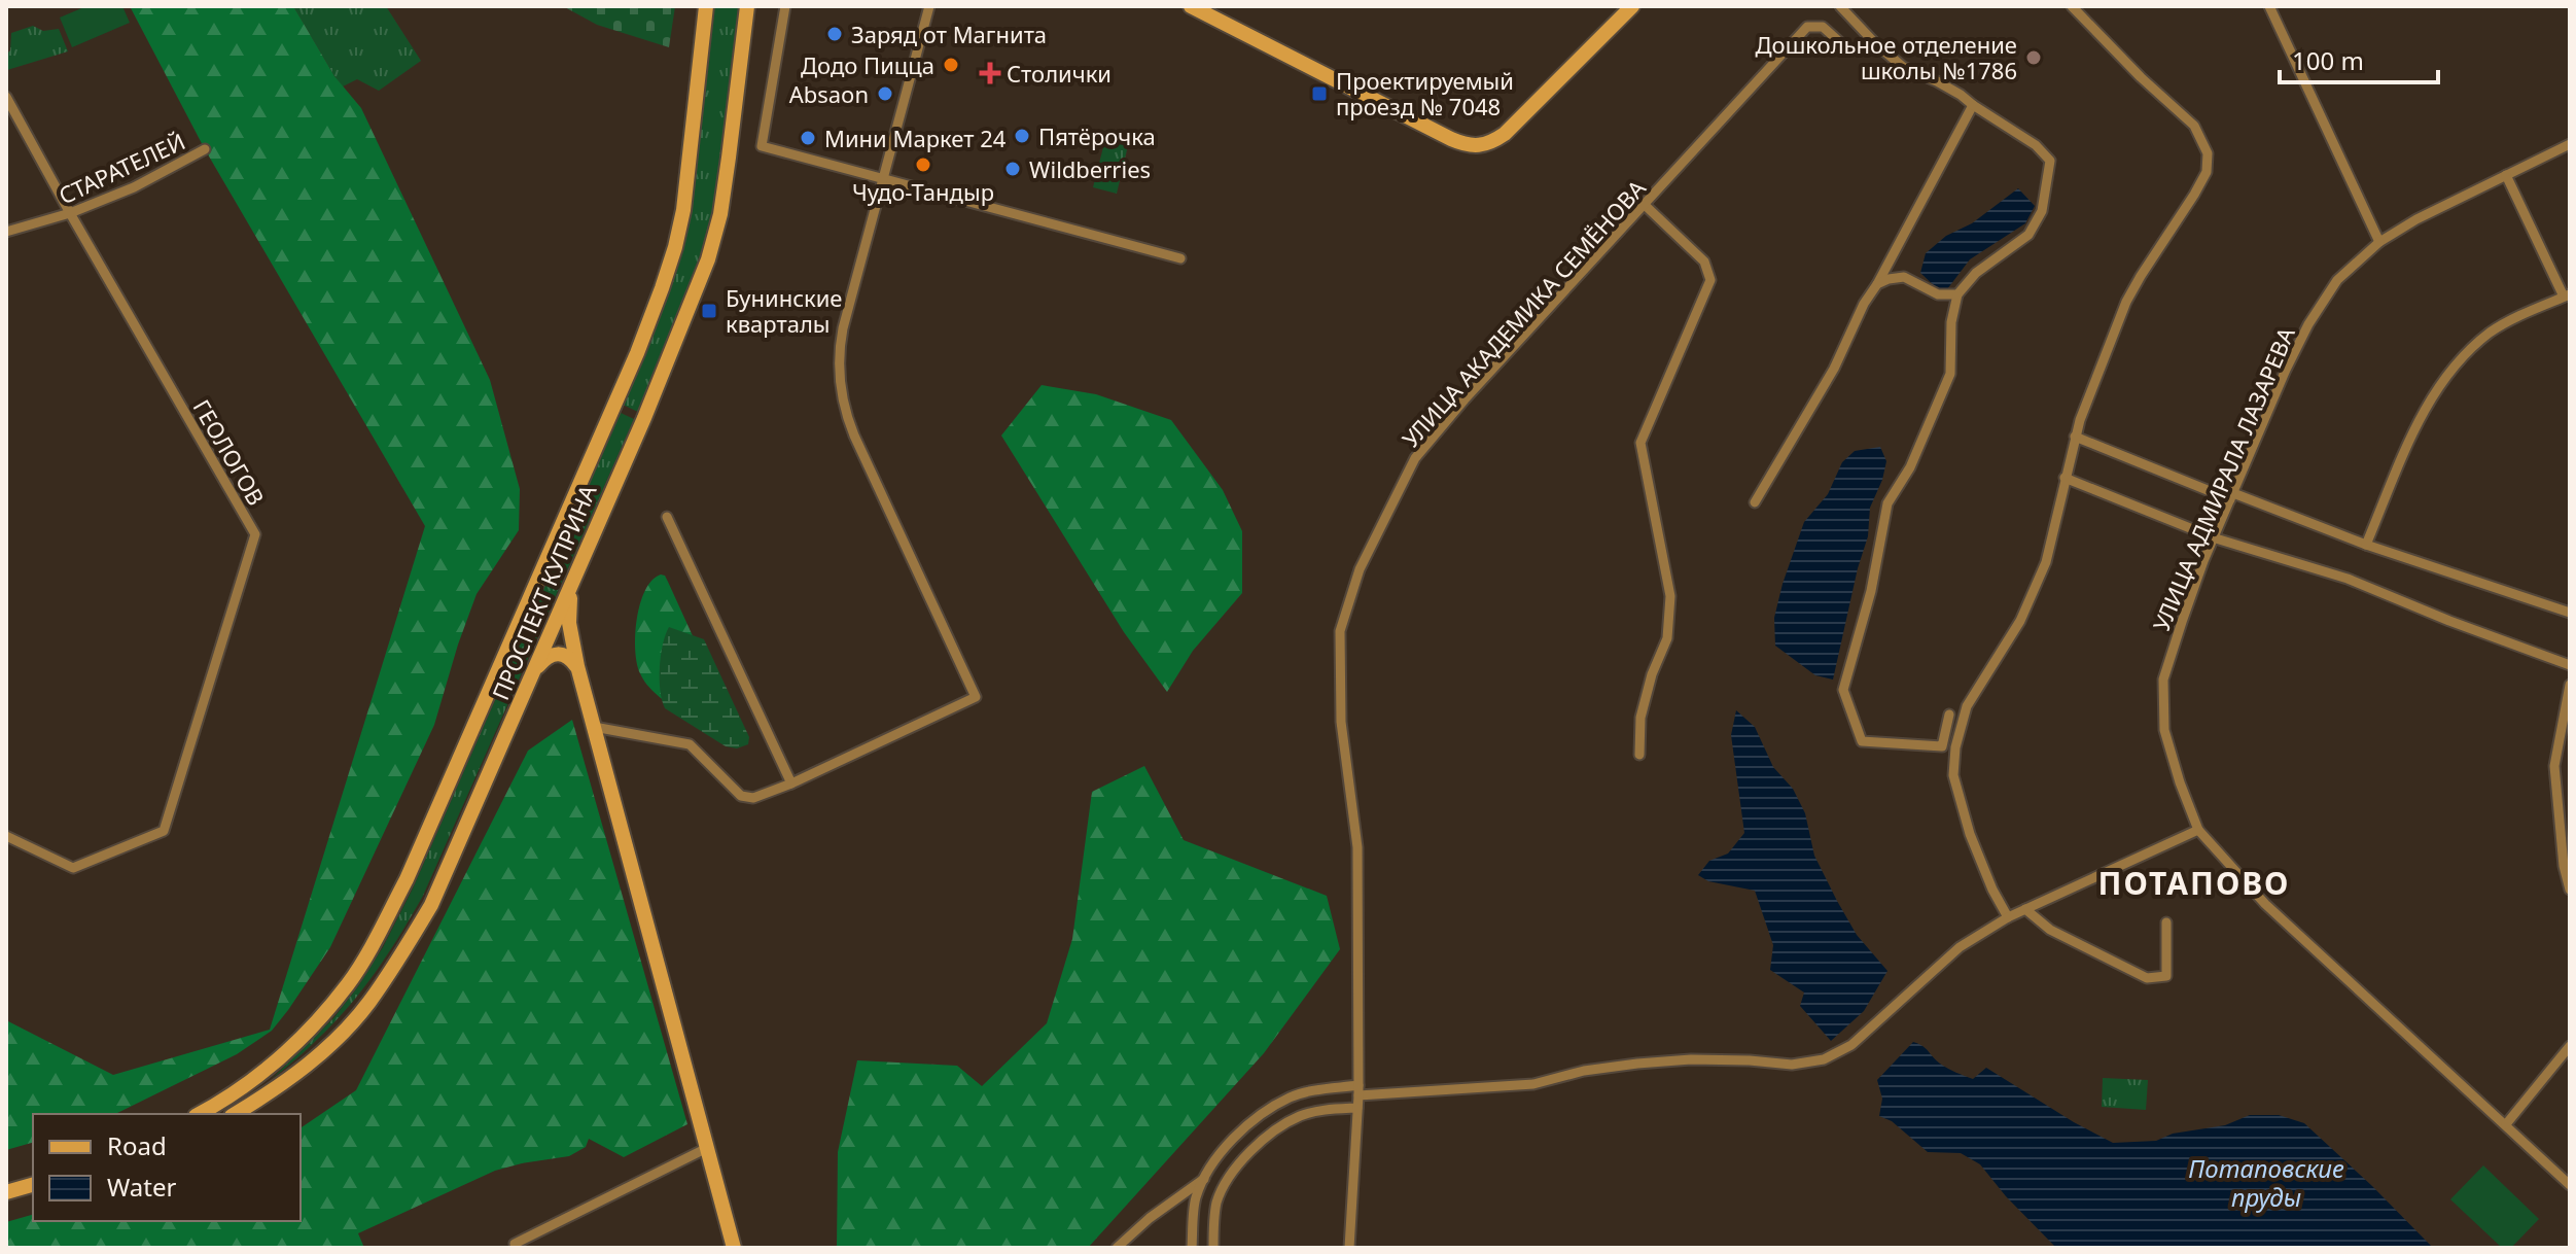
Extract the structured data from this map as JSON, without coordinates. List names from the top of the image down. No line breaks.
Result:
{"streets":{"main road":["ПРОСПЕКТ КУПРИНА"],"street":["СТАРАТЕЛЕЙ","УЛИЦА АКАДЕМИКА СЕМЁНОВА","ГЕОЛОГОВ","УЛИЦА АДМИРАЛА ЛАЗАРЕВА"]},"crossings":[["СТАРАТЕЛЕЙ","ГЕОЛОГОВ"]],"districts":["ПОТАПОВО"],"water":["Потаповские пруды"],"places":{"other":["Заряд от Магнита","Дошкольное отделение школы №1786","Додо Пицца","Absaon","Пятёрочка","Мини Маркет 24","Чудо-Тандыр","Wildberries"],"health":["Столички"],"transit":["Проектируемый проезд № 7048","Бунинские кварталы"]},"legend":["Road","Water"],"scale_bar":"100 m"}
